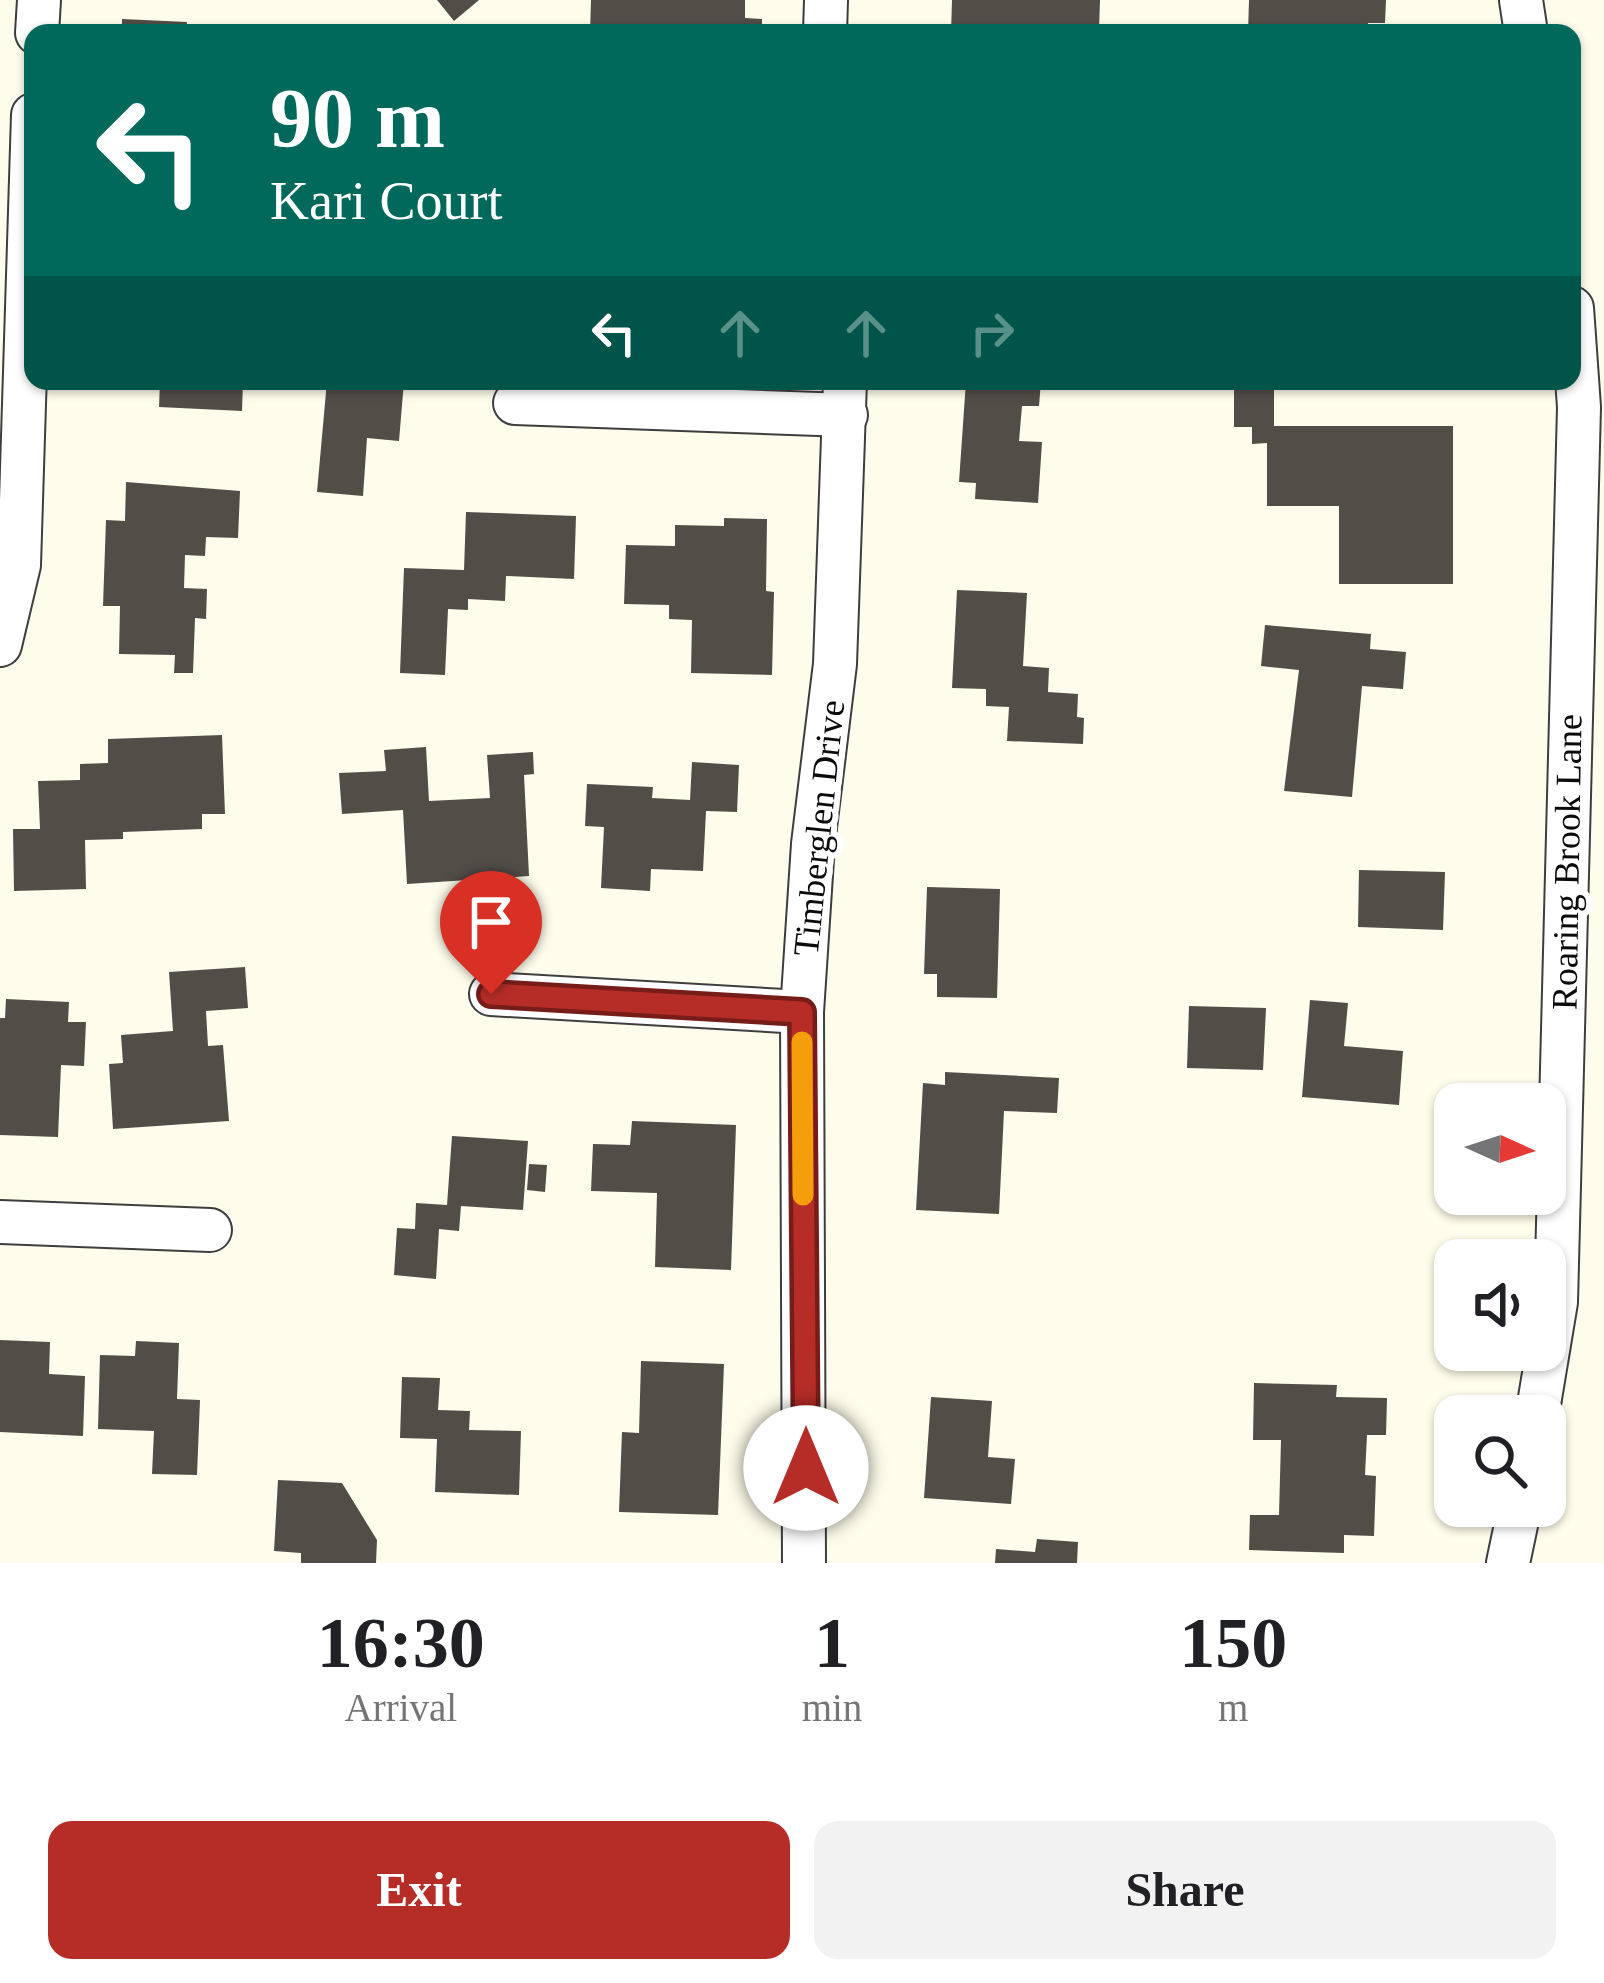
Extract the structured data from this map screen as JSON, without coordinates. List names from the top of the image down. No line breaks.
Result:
{"streets":{"street":["Timberglen Drive","Roaring Brook Lane"]},"north":"right","page":{"turn":["90 m","Kari Court"],"eta":["16:30","Arrival","1","min","150","m"],"buttons":["Exit","Share"]}}
